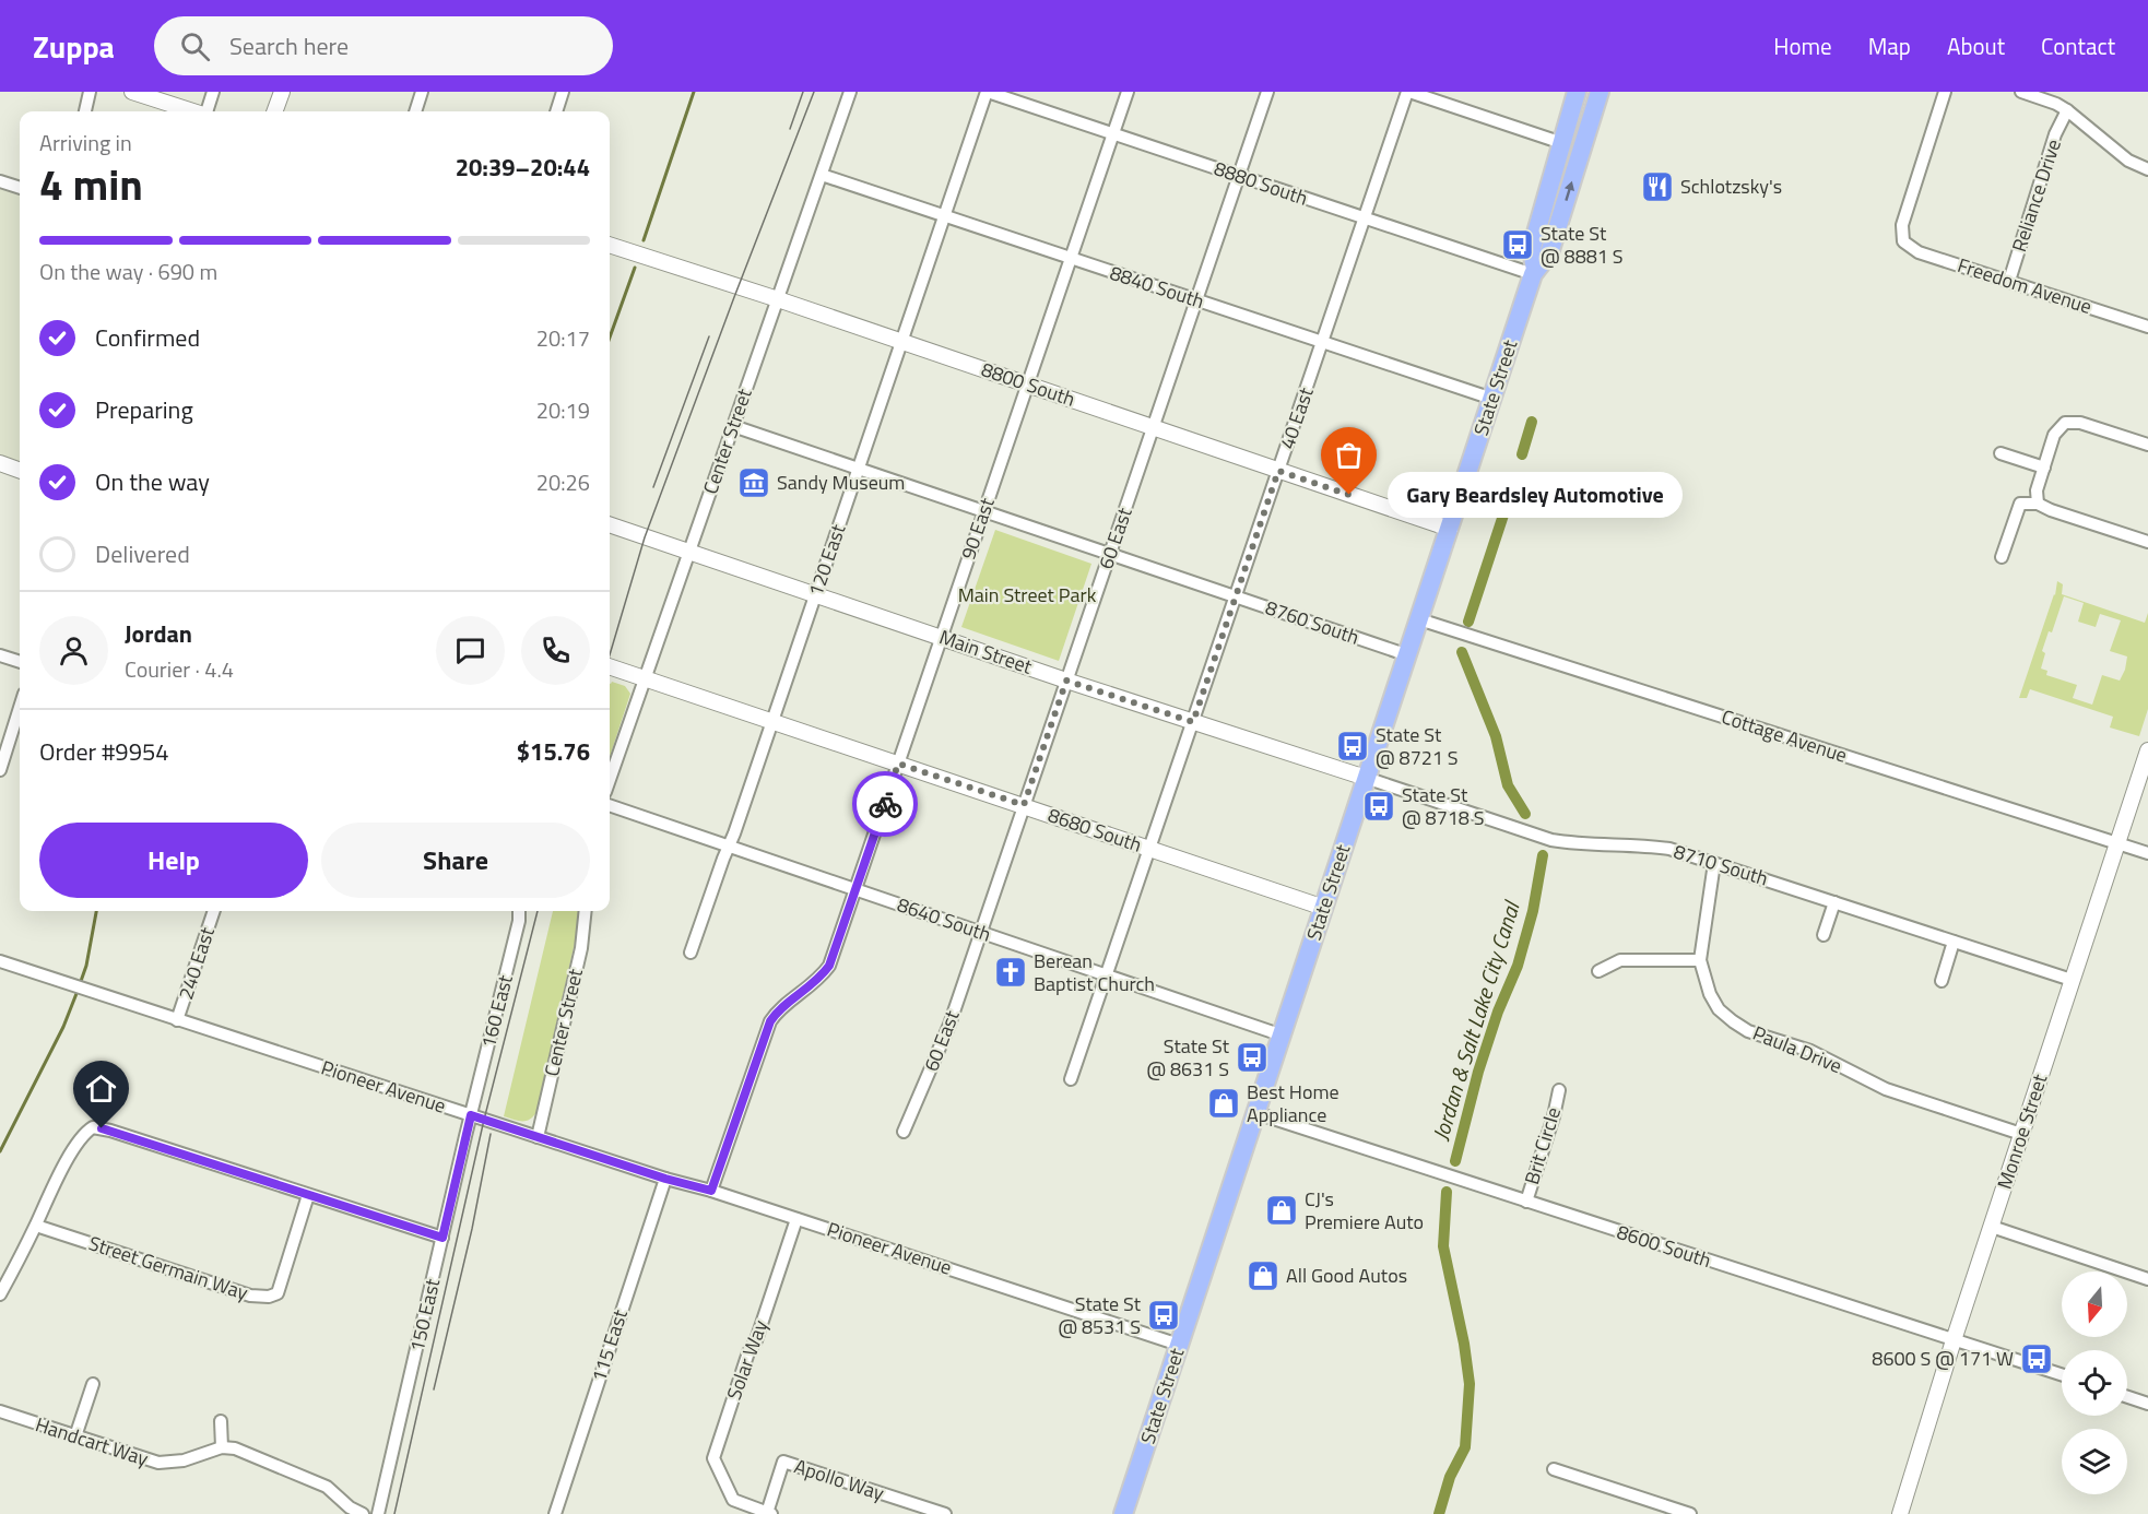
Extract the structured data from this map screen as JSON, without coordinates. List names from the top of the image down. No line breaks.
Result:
{"streets":{"main road":["State Street"],"street":["8880 South","Reliance Drive","Freedom Avenue","8840 South","8800 South","40 East","Center Street","90 East","60 East","120 East","8760 South","Main Street","Cottage Avenue","8680 South","8710 South","8640 South","240 East","160 East","Paula Drive","Pioneer Avenue","Monroe Street","Brit Circle","8600 South","Street Germain Way","150 East","115 East","Solar Way","Handcart Way","Apollo Way"]},"crossings":[["8880 South","State Street"],["8880 South","40 East"],["8880 South","90 East"],["8880 South","60 East"],["8880 South","120 East"],["Reliance Drive","Freedom Avenue"],["8840 South","State Street"],["8840 South","40 East"],["8840 South","Center Street"],["8840 South","90 East"],["8840 South","60 East"],["8840 South","120 East"],["8800 South","State Street"],["8800 South","40 East"],["8800 South","Center Street"],["8800 South","90 East"],["8800 South","60 East"],["8800 South","120 East"],["State Street","8760 South"],["State Street","Main Street"],["State Street","Cottage Avenue"],["State Street","8680 South"],["State Street","8710 South"],["State Street","8640 South"],["State Street","Pioneer Avenue"],["State Street","8600 South"],["40 East","8760 South"],["40 East","Main Street"],["40 East","8680 South"],["40 East","8640 South"],["Center Street","8760 South"],["Center Street","Main Street"],["Center Street","8680 South"],["Center Street","Pioneer Avenue"],["90 East","8760 South"],["90 East","Main Street"],["90 East","8680 South"],["90 East","8640 South"],["90 East","Pioneer Avenue"],["60 East","8760 South"],["60 East","Main Street"],["60 East","8680 South"],["60 East","8640 South"],["120 East","8760 South"],["120 East","Main Street"],["120 East","8680 South"],["120 East","8640 South"],["Main Street","8710 South"],["Cottage Avenue","Monroe Street"],["8710 South","Paula Drive"],["8710 South","Monroe Street"],["240 East","Pioneer Avenue"],["160 East","Pioneer Avenue"],["160 East","150 East"],["Paula Drive","Monroe Street"],["Pioneer Avenue","150 East"],["Pioneer Avenue","115 East"],["Pioneer Avenue","Solar Way"],["Monroe Street","8600 South"],["Brit Circle","8600 South"],["Solar Way","Apollo Way"]],"water":["Jordan & Salt Lake City Canal"],"parks":["Main Street Park"],"places":{"restaurant":["Schlotzsky's"],"bus stop":["State St @ 8881 S","State St @ 8721 S","State St @ 8718 S","State St @ 8631 S","State St @ 8531 S","8600 S @ 171 W"],"museum":["Sandy Museum"],"other":["Gary Beardsley Automotive"],"church":["Berean Baptist Church"],"shop":["Best Home Appliance","CJ's Premiere Auto","All Good Autos"]},"north":"bottom","page":{"header":"Zuppa","search":"Search here","nav":["Home","Map","About","Contact"],"heading":["4 min","Arriving in","20:39–20:44"],"panel":["Jordan","Courier · 4.4","Order #9954","$15.76"],"bar":"On the way · 690 m","list":[["Confirmed","20:17"],["Preparing","20:19"],["On the way","20:26"],"Delivered"],"bubble":"Gary Beardsley Automotive","buttons":["Help","Share"]}}
